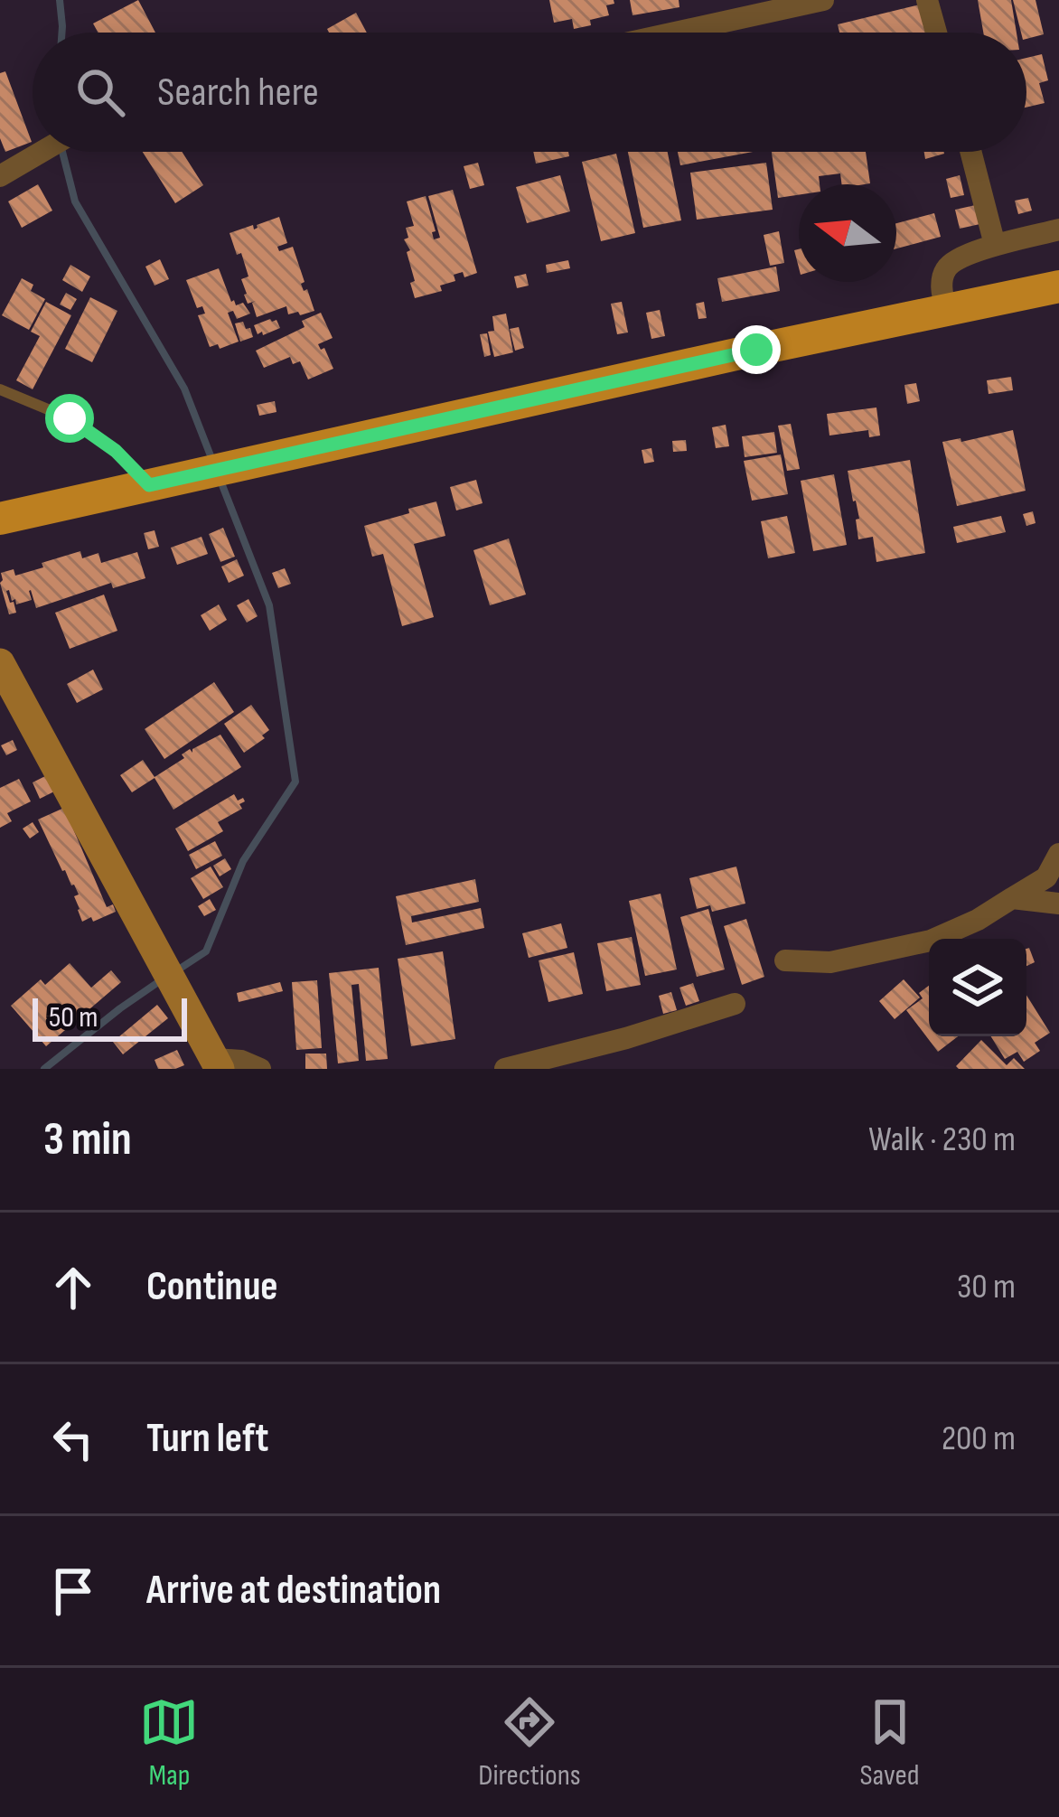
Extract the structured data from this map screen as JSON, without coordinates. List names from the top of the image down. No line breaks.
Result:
{"scale_bar":"50 m","north":"left","page":{"search":"Search here","scale":"50 m","heading":["3 min","Walk · 230 m"],"list":[["Continue","30 m"],["Turn left","200 m"],"Arrive at destination"],"nav":["Map","Directions","Saved"]}}
